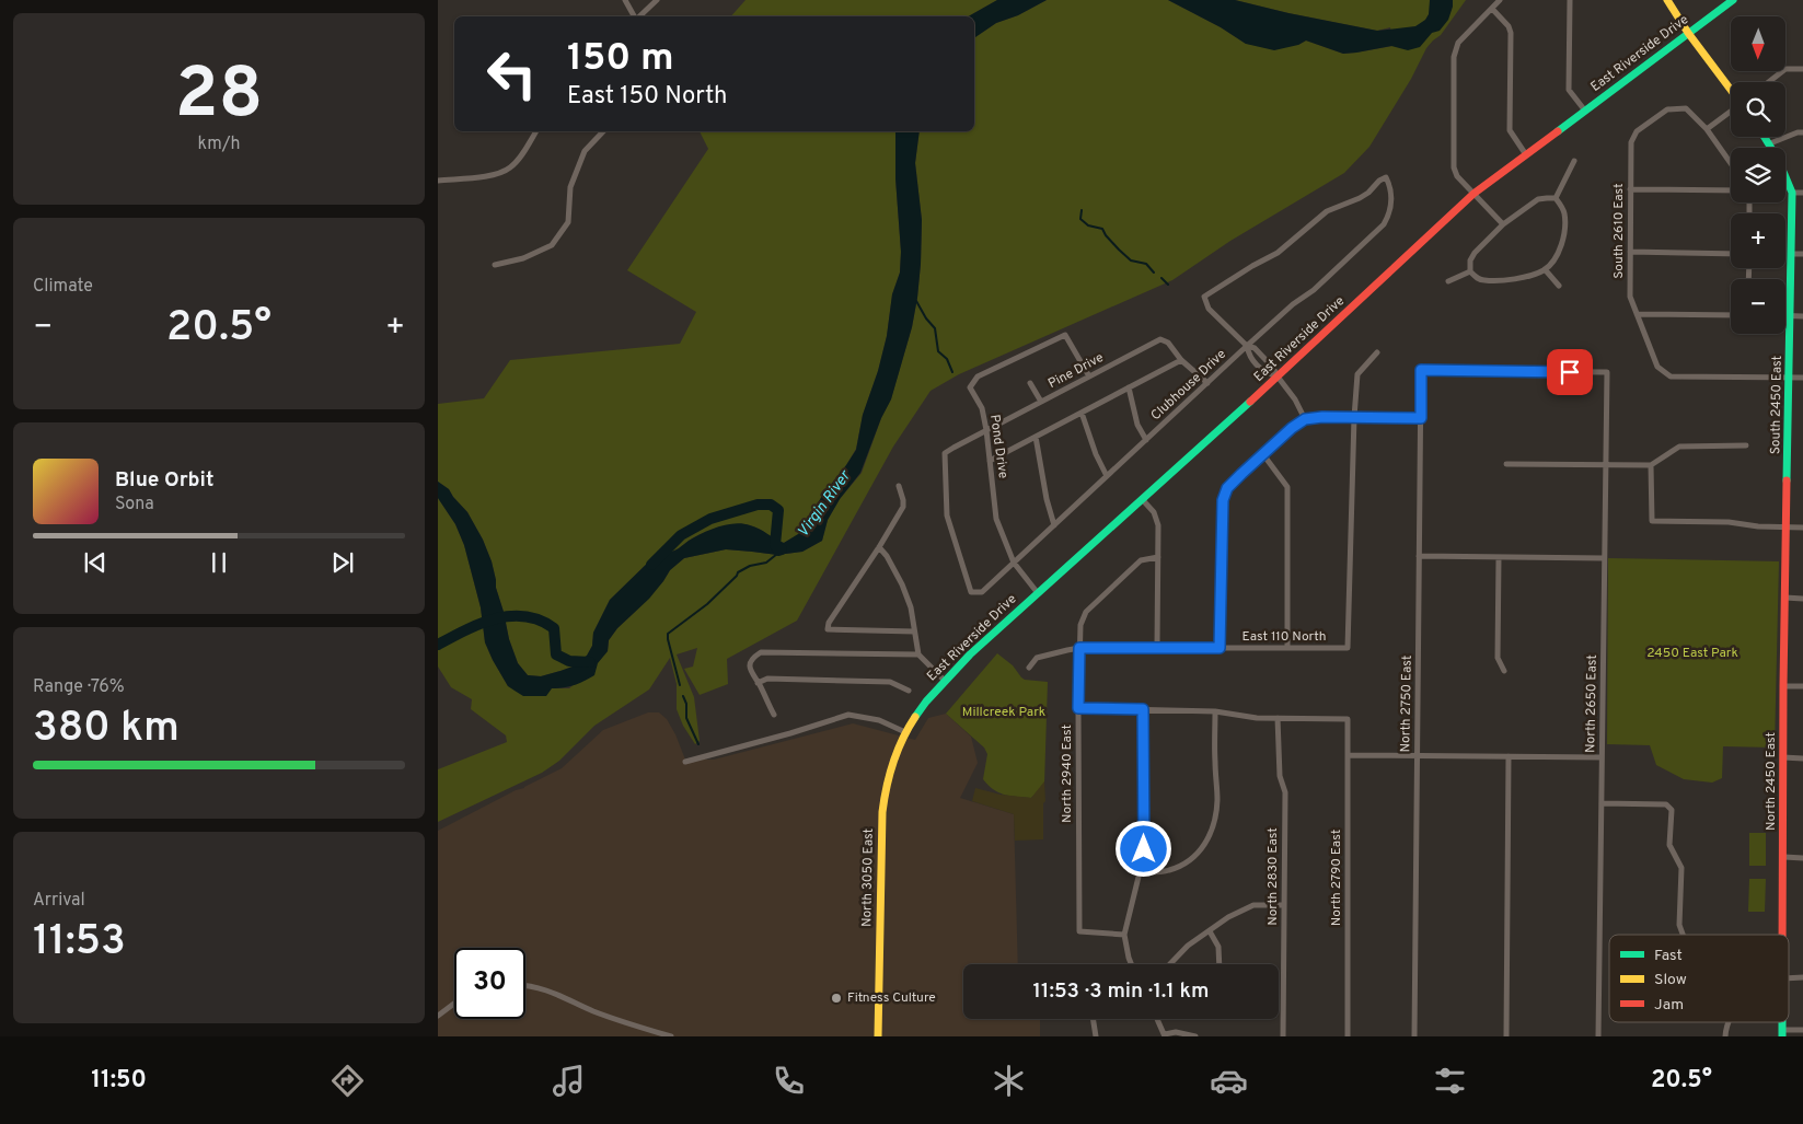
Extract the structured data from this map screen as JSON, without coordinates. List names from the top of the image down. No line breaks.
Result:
{"streets":{"main road":["East Riverside Drive","South 2450 East","North 2450 East","North 3050 East"],"street":["South 2610 East","Pine Drive","Clubhouse Drive","Pond Drive","East 110 North","North 2750 East","North 2650 East","North 2940 East","North 2830 East","North 2790 East"]},"crossings":[["East Riverside Drive","Pond Drive"],["East Riverside Drive","North 3050 East"],["South 2610 East","South 2450 East"],["Pine Drive","Clubhouse Drive"],["Pine Drive","Pond Drive"],["Clubhouse Drive","Pond Drive"],["South 2450 East","North 2450 East"],["East 110 North","North 2940 East"],["North 2750 East","North 2650 East"],["North 2830 East","North 2790 East"]],"water":["Virgin River"],"parks":["2450 East Park","Millcreek Park"],"places":["Fitness Culture"],"legend":["Fast","Slow","Jam"],"north":"bottom","page":{"tile":[["28","km/h"],"Climate",["Range · 76%","380 km"],["Arrival","11:53"]],"map_buttons":["+","−"],"turn":["150 m","East 150 North"],"heat":["−","20.5°","+"],"song":["Blue Orbit","Sona"],"limit":"30","trip":"11:53 · 3 min · 1.1 km","tabs":["11:50","20.5°"]}}
